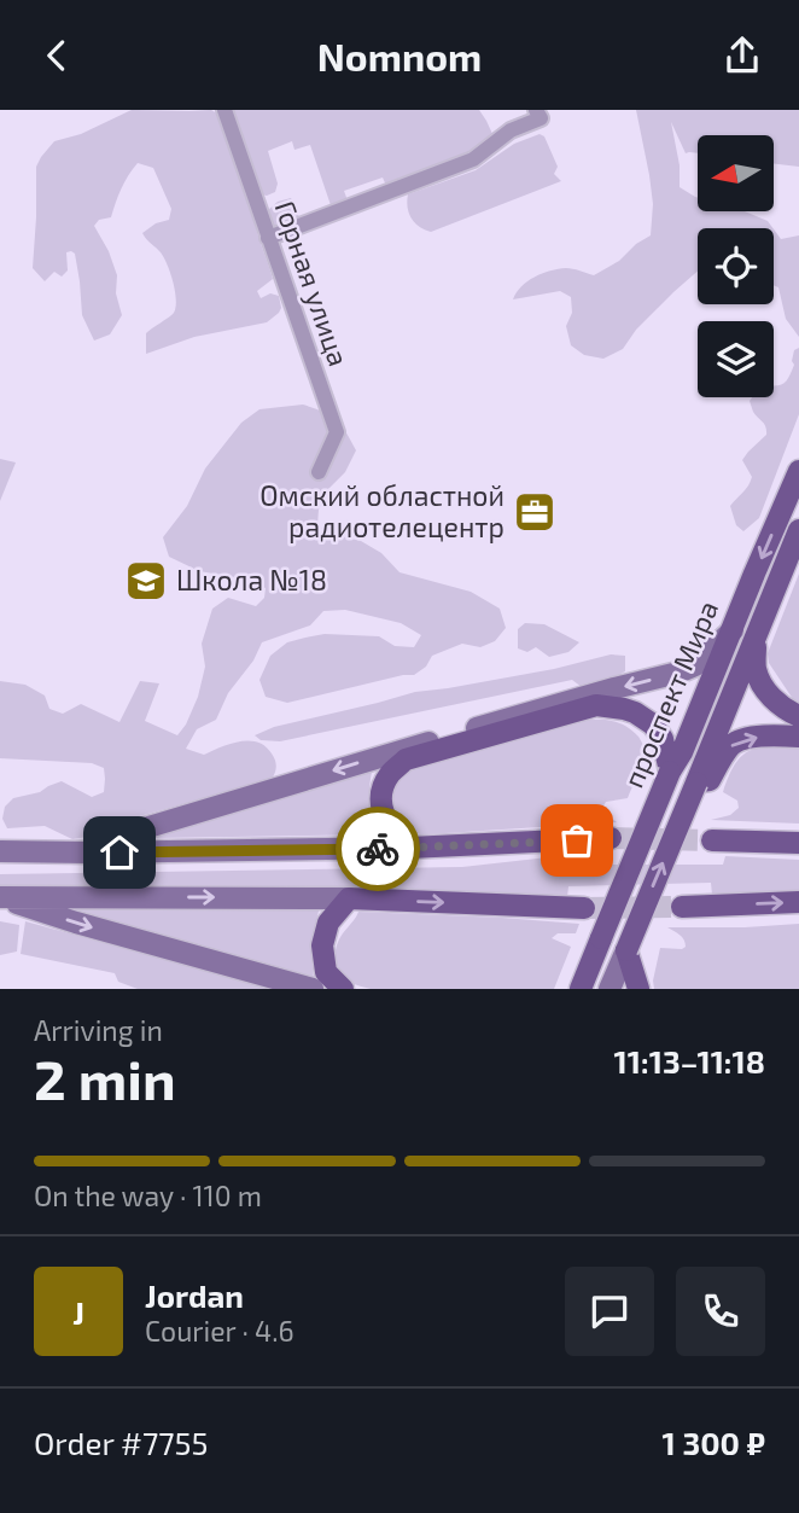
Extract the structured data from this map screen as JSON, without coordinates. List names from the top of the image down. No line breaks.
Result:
{"streets":{"main road":["проспект Мира"],"street":["Горная улица"]},"places":{"office":["Омский областной радиотелецентр"],"school or university":["Школа №18"]},"north":"left","page":{"header":"Nomnom","heading":["2 min","Arriving in","11:13–11:18"],"panel":["Jordan","Courier · 4.6","Order #7755","1 300 ₽"],"bar":"On the way · 110 m","round":"J"}}
